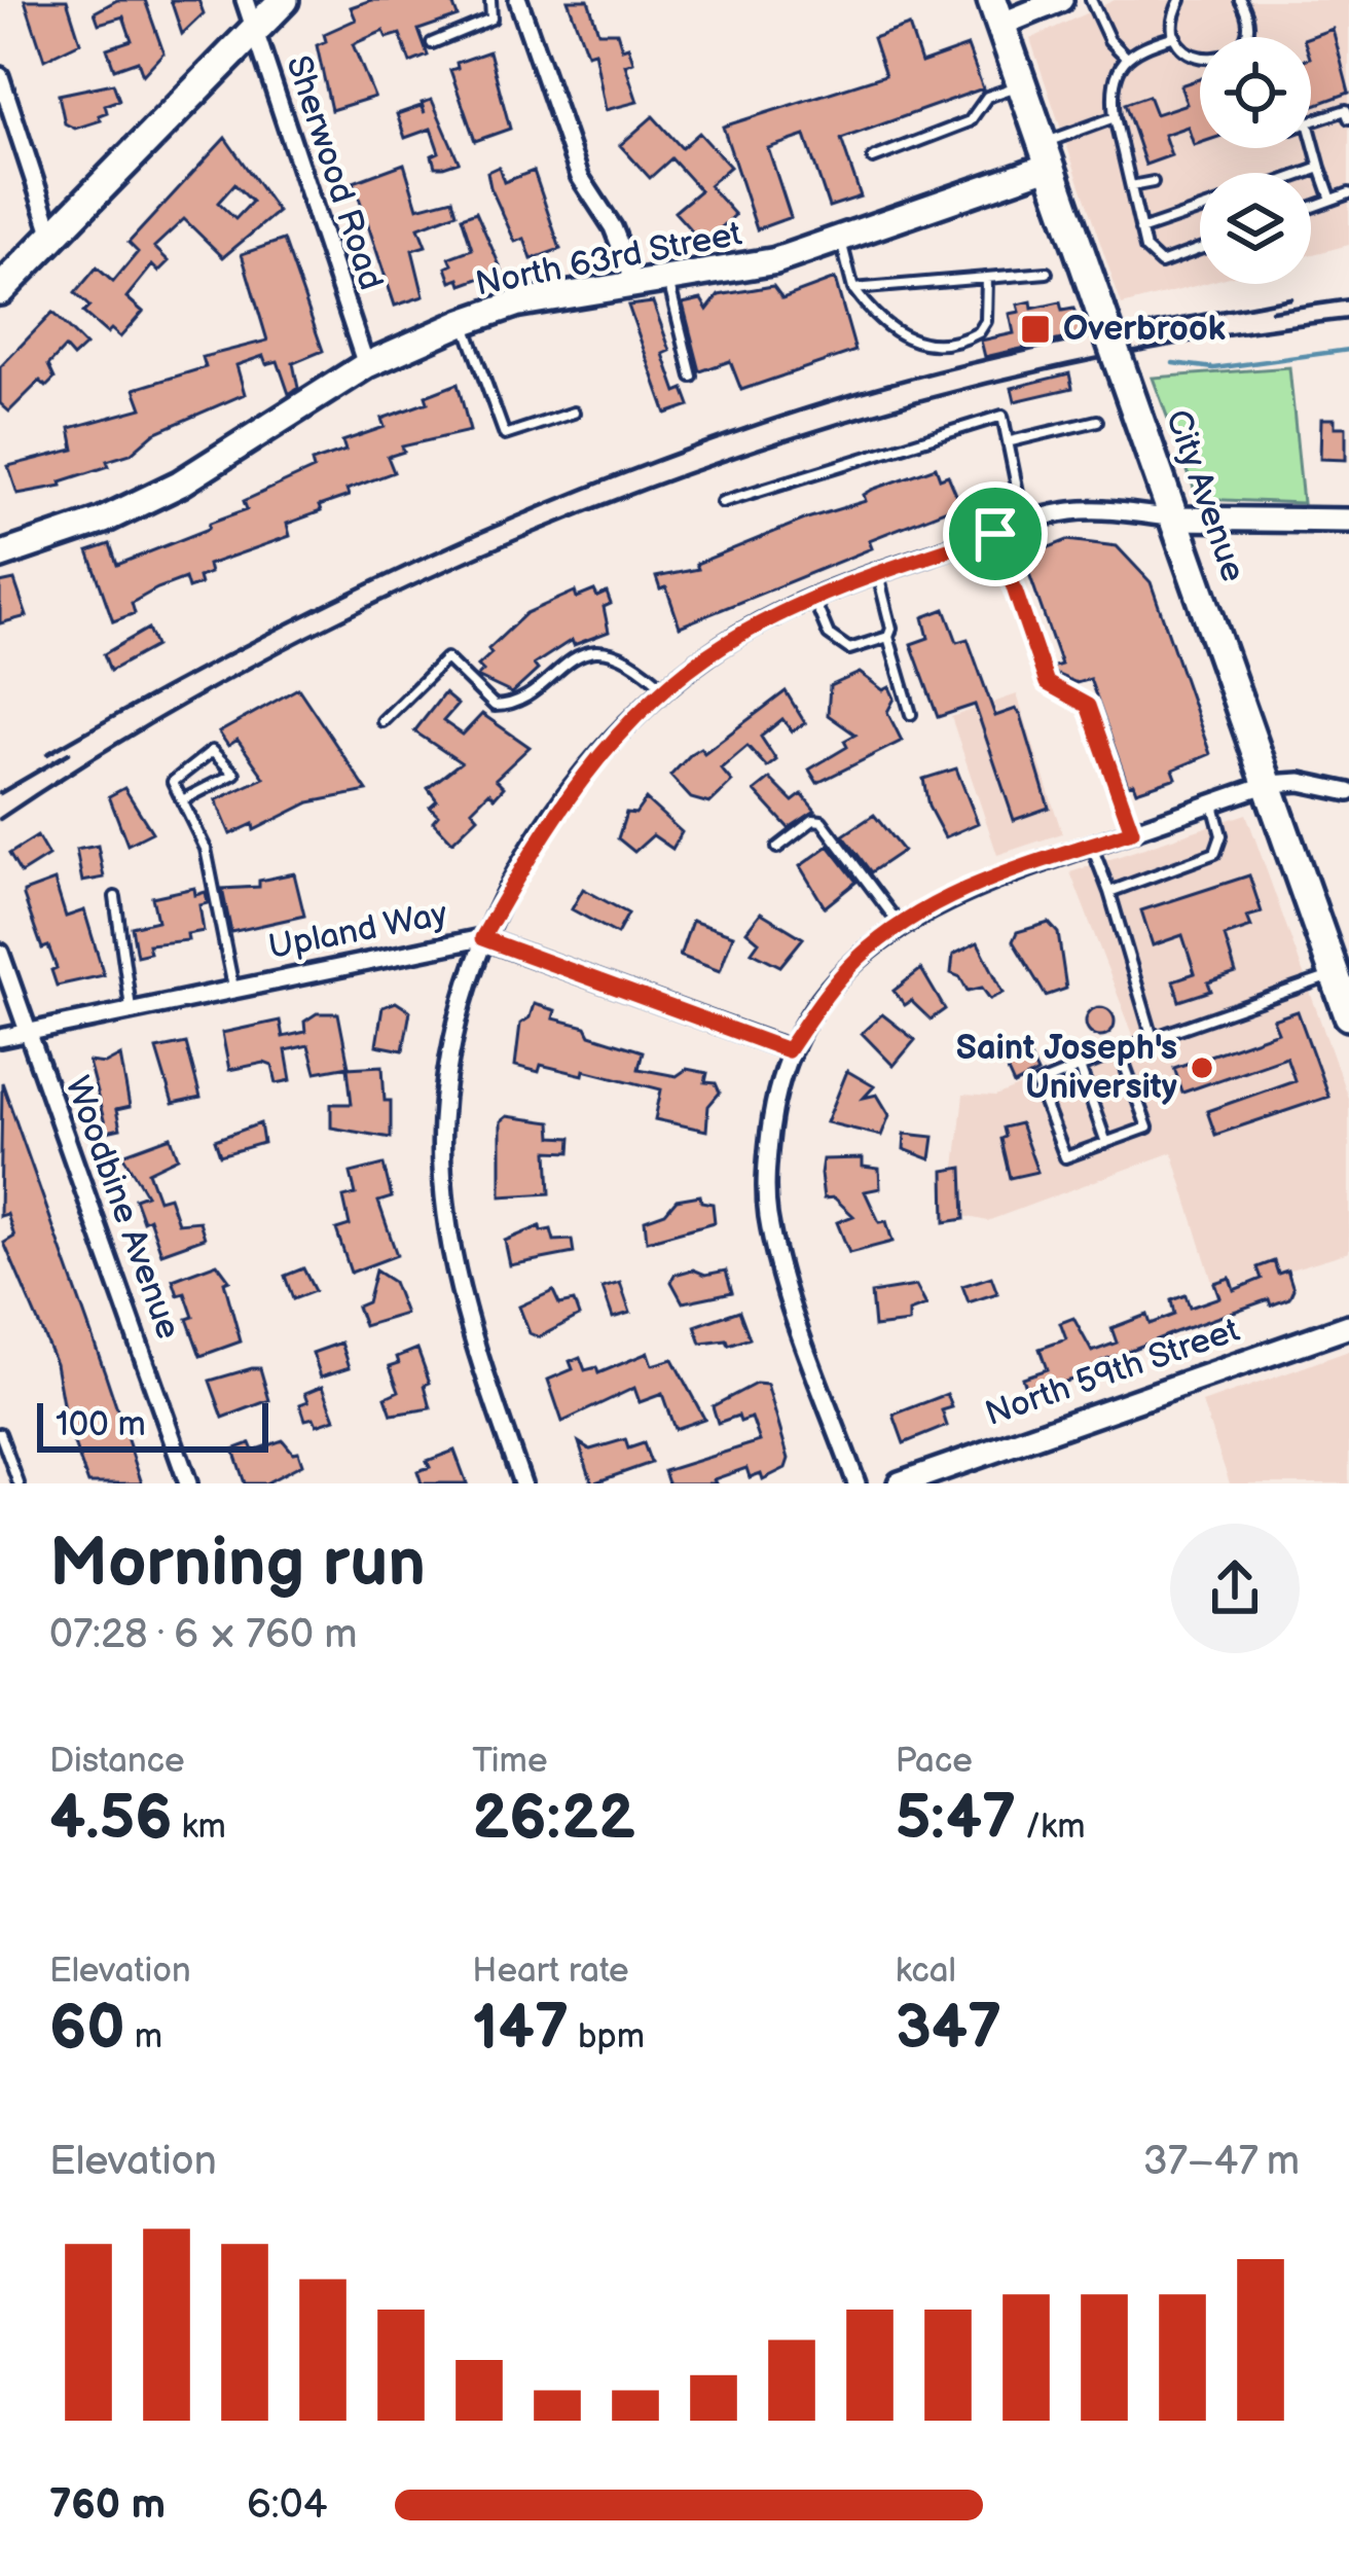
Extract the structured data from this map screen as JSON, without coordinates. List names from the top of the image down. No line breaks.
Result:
{"streets":{"highway":["City Avenue"],"main road":["North 63rd Street"],"street":["Sherwood Road","Upland Way","Woodbine Avenue","North 59th Street"]},"crossings":[["Sherwood Road","North 63rd Street"],["North 63rd Street","City Avenue"],["Upland Way","Woodbine Avenue"]],"places":{"transit":["Overbrook"],"other":["Saint Joseph's University"]},"scale_bar":"100 m","page":{"scale":"100 m","heading":["Morning run","07:28 · 6 × 760 m"],"stats":[["Distance","4.56 km"],["Time","26:22"],["Pace","5:47 /km"],["Elevation","60 m"],["Heart rate","147 bpm"],["kcal","347"]],"chart":["Elevation","37–47 m"],"list":[{"name":"760 m","note":"6:04"}]}}
